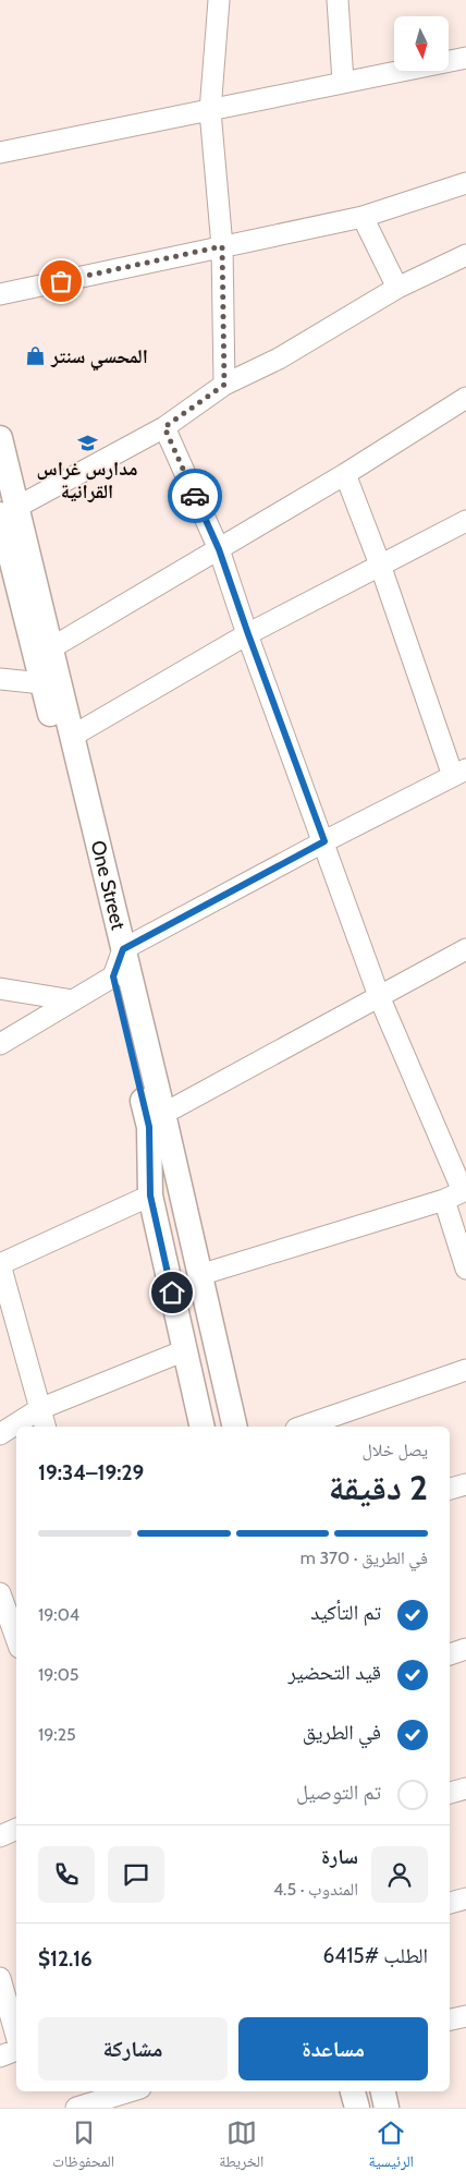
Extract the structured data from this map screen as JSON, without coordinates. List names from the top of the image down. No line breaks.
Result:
{"streets":{"street":["One Street"]},"places":{"shop":["المحسي سنتر"],"school or university":["مدارس غراس القرانية"]},"north":"bottom","page":{"heading":["2 دقيقة","يصل خلال","19:29–19:34"],"panel":["سارة","المندوب · 4.5","الطلب #6415","$12.16"],"bar":"في الطريق · 370 m","list":[["تم التأكيد","19:04"],["قيد التحضير","19:05"],["في الطريق","19:25"],"تم التوصيل"],"buttons":["مساعدة","مشاركة"],"tabs":["الرئيسية","الخريطة","المحفوظات"]}}
